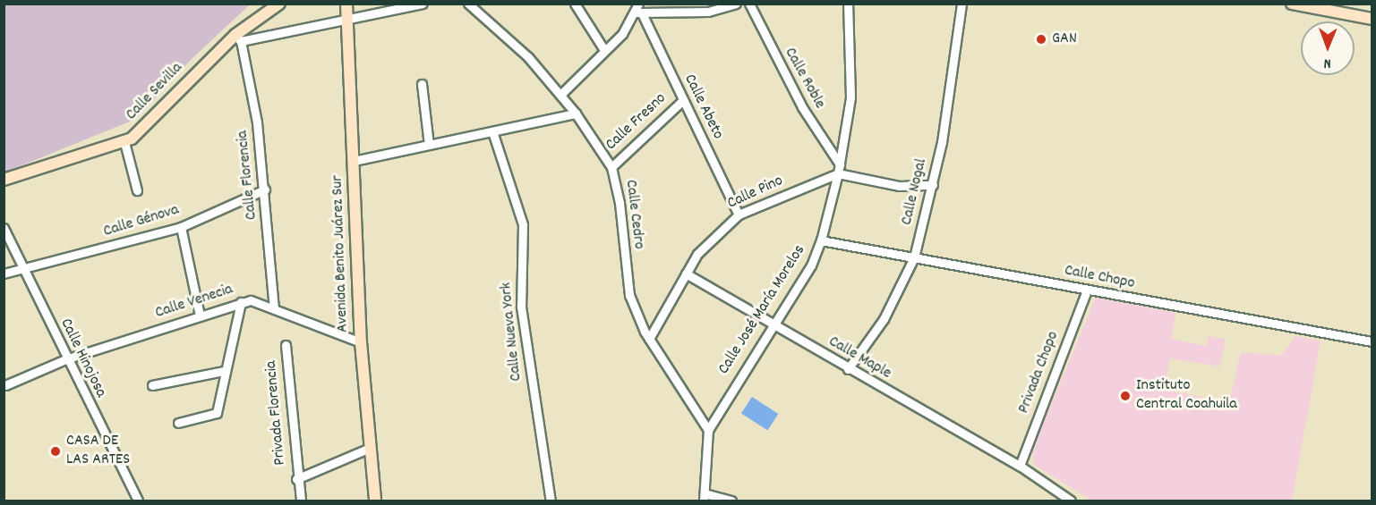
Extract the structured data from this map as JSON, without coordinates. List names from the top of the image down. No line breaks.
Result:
{"streets":{"street":["Calle Roble","Calle Sevilla","Calle Abeto","Calle Fresno","Calle Florencia","Calle Nogal","Calle Pino","Calle Cedro","Calle Génova","Avenida Benito Juárez Sur","Calle Chopo","Calle Venecia","Calle José María Morelos","Calle Nueva York","Calle Hinojosa","Calle Maple","Privada Chopo","Privada Florencia"]},"crossings":[["Calle Roble","Calle Pino"],["Calle Roble","Calle José María Morelos"],["Calle Sevilla","Calle Florencia"],["Calle Abeto","Calle Fresno"],["Calle Abeto","Calle Pino"],["Calle Fresno","Calle Cedro"],["Calle Florencia","Calle Génova"],["Calle Florencia","Calle Venecia"],["Calle Nogal","Calle Chopo"],["Calle Nogal","Calle Maple"],["Calle Pino","Calle Cedro"],["Calle Pino","Calle José María Morelos"],["Calle Pino","Calle Maple"],["Calle Cedro","Calle José María Morelos"],["Calle Génova","Calle Hinojosa"],["Avenida Benito Juárez Sur","Calle Venecia"],["Calle Chopo","Calle José María Morelos"],["Calle Chopo","Privada Chopo"],["Calle Venecia","Calle Hinojosa"],["Calle José María Morelos","Calle Maple"],["Calle Maple","Privada Chopo"]],"places":["GAN","Instituto Central Coahuila","CASA DE LAS ARTES"],"north":"bottom"}
